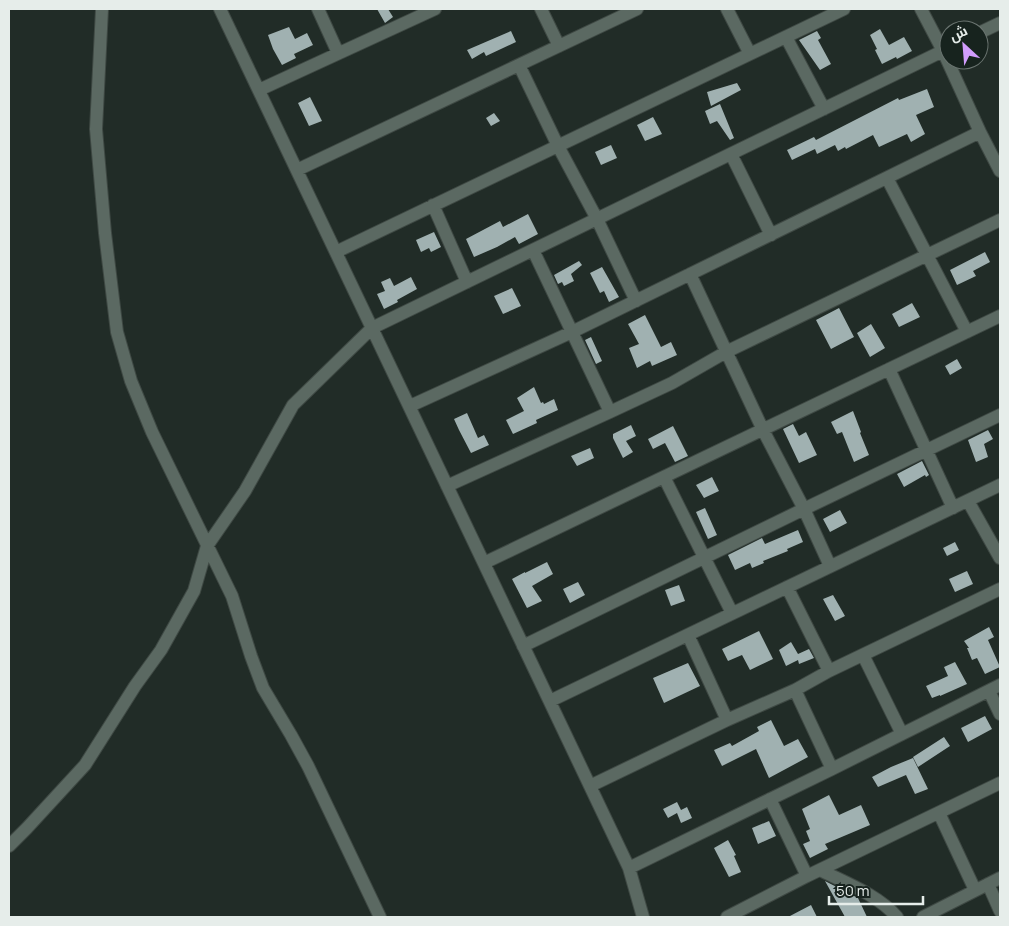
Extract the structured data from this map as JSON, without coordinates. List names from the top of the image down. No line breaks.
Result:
{"scale_bar":"50 m","north":"top left"}
